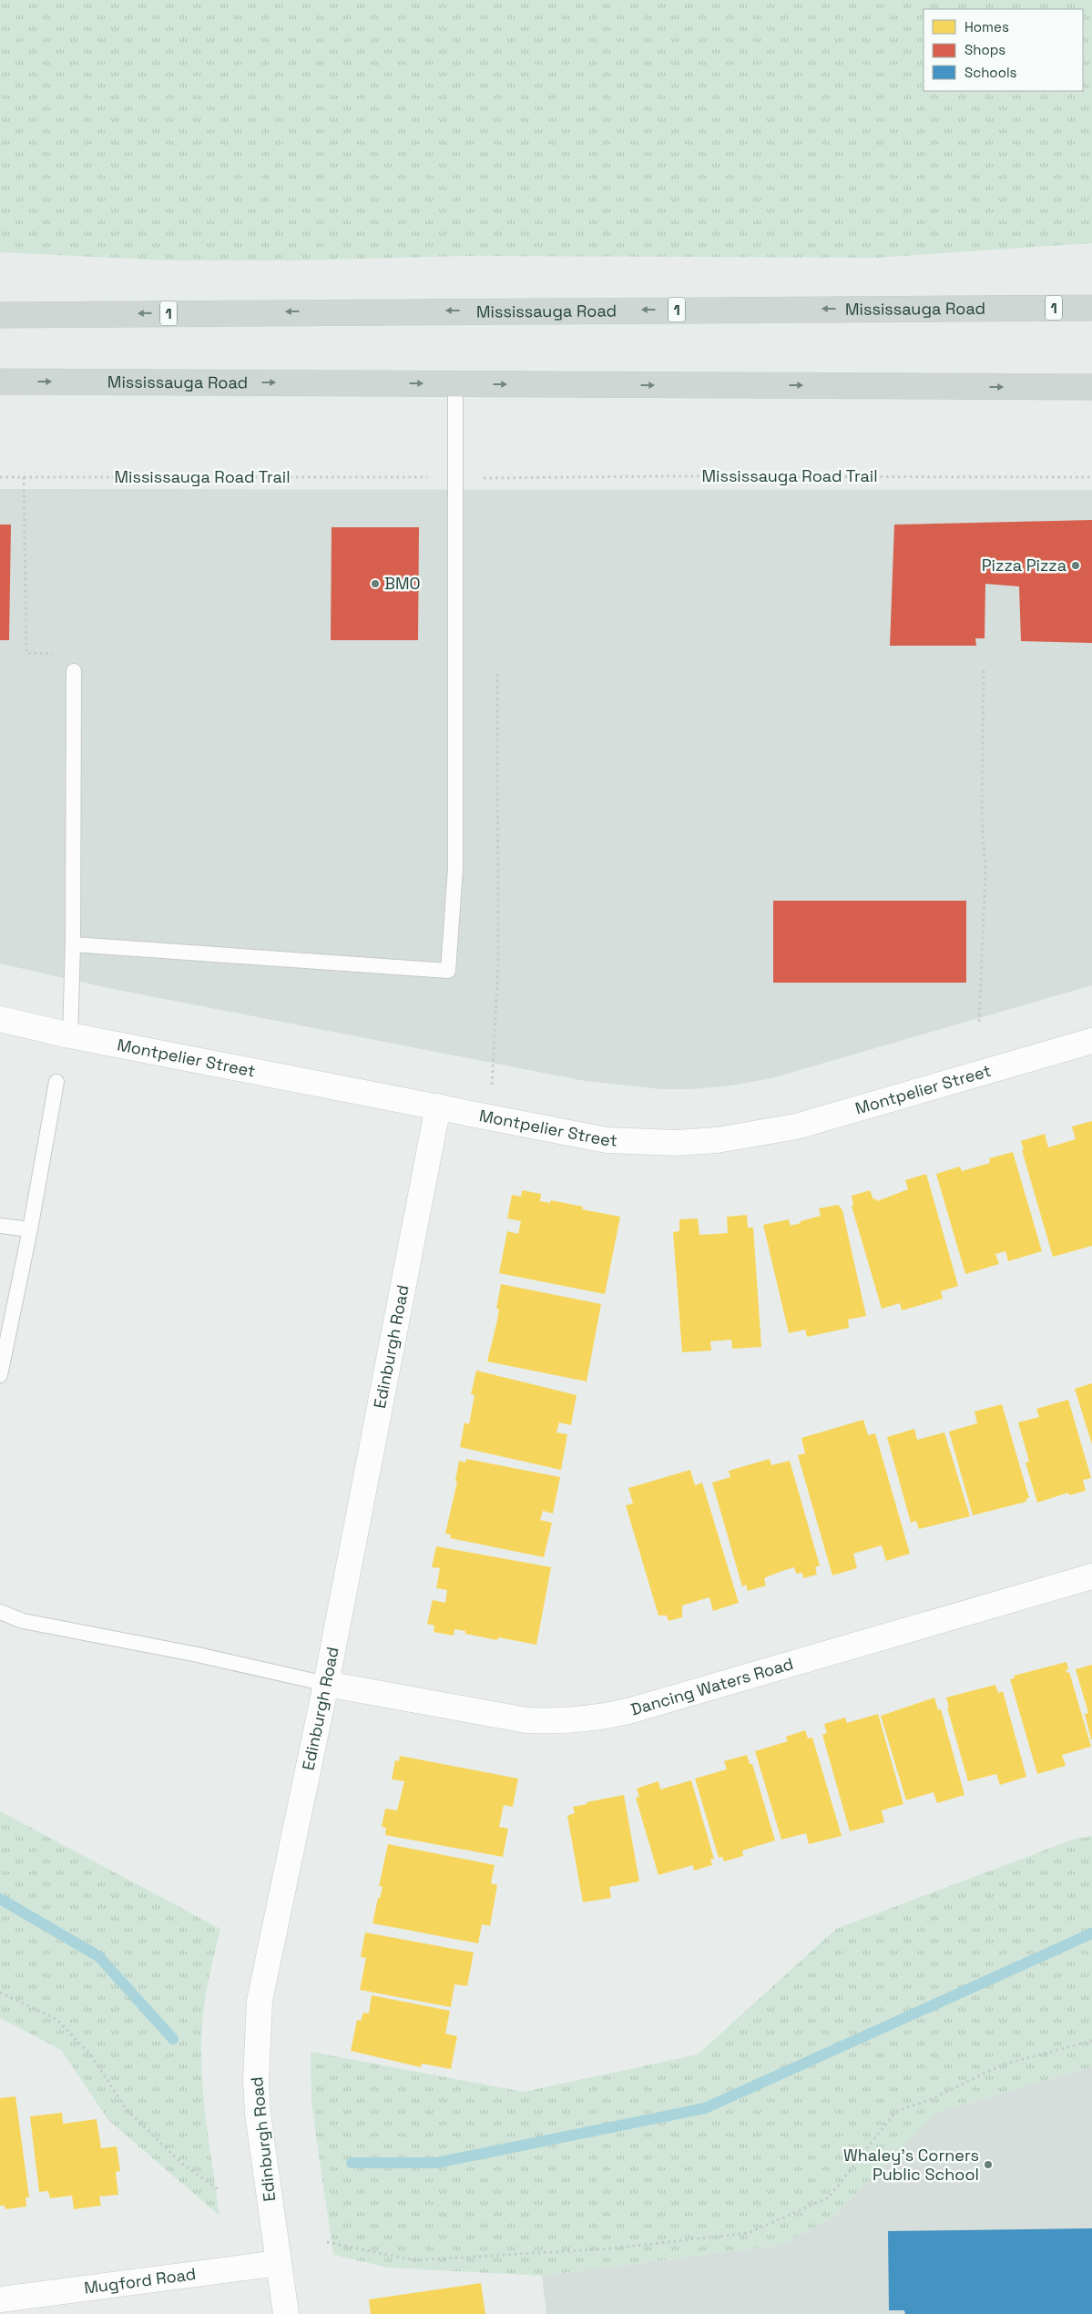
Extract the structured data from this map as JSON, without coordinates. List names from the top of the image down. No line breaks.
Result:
{"streets":{"main road":["1","Mississauga Road"],"street":["Montpelier Street","Edinburgh Road","Dancing Waters Road","Mugford Road"],"path":["Mississauga Road Trail"]},"crossings":[["Montpelier Street","Edinburgh Road"],["Edinburgh Road","Dancing Waters Road"],["Edinburgh Road","Mugford Road"]],"places":["Pizza Pizza","BMO","Whaley's Corners Public School"],"legend":["Homes","Shops","Schools"]}
